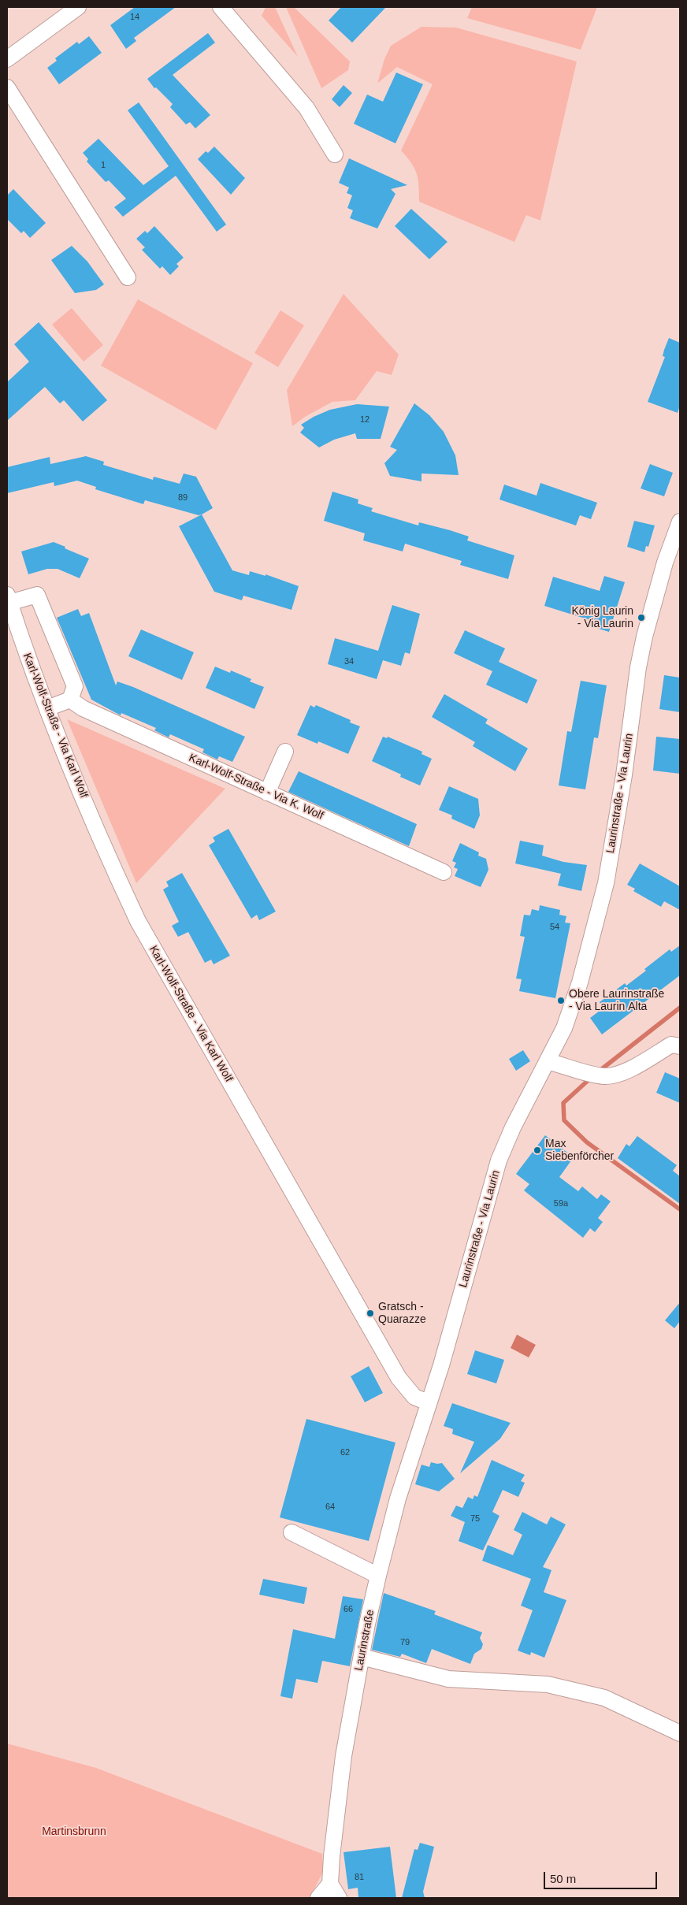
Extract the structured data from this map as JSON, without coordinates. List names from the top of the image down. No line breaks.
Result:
{"streets":{"street":["Karl-Wolf-Straße - Via Karl Wolf","Karl-Wolf-Straße - Via K. Wolf","Laurinstraße - Via Laurin","Laurinstraße"]},"crossings":[["Karl-Wolf-Straße - Via Karl Wolf","Laurinstraße - Via Laurin"],["Karl-Wolf-Straße - Via Karl Wolf","Laurinstraße"],["Laurinstraße - Via Laurin","Laurinstraße"]],"parks":["Martinsbrunn"],"places":["König Laurin - Via Laurin","Obere Laurinstraße - Via Laurin Alta","Max Siebenförcher","Gratsch - Quarazze"],"house_numbers":["14","1","12","89","34","54","59a","62","64","75","66","79","81"],"scale_bar":"50 m"}
